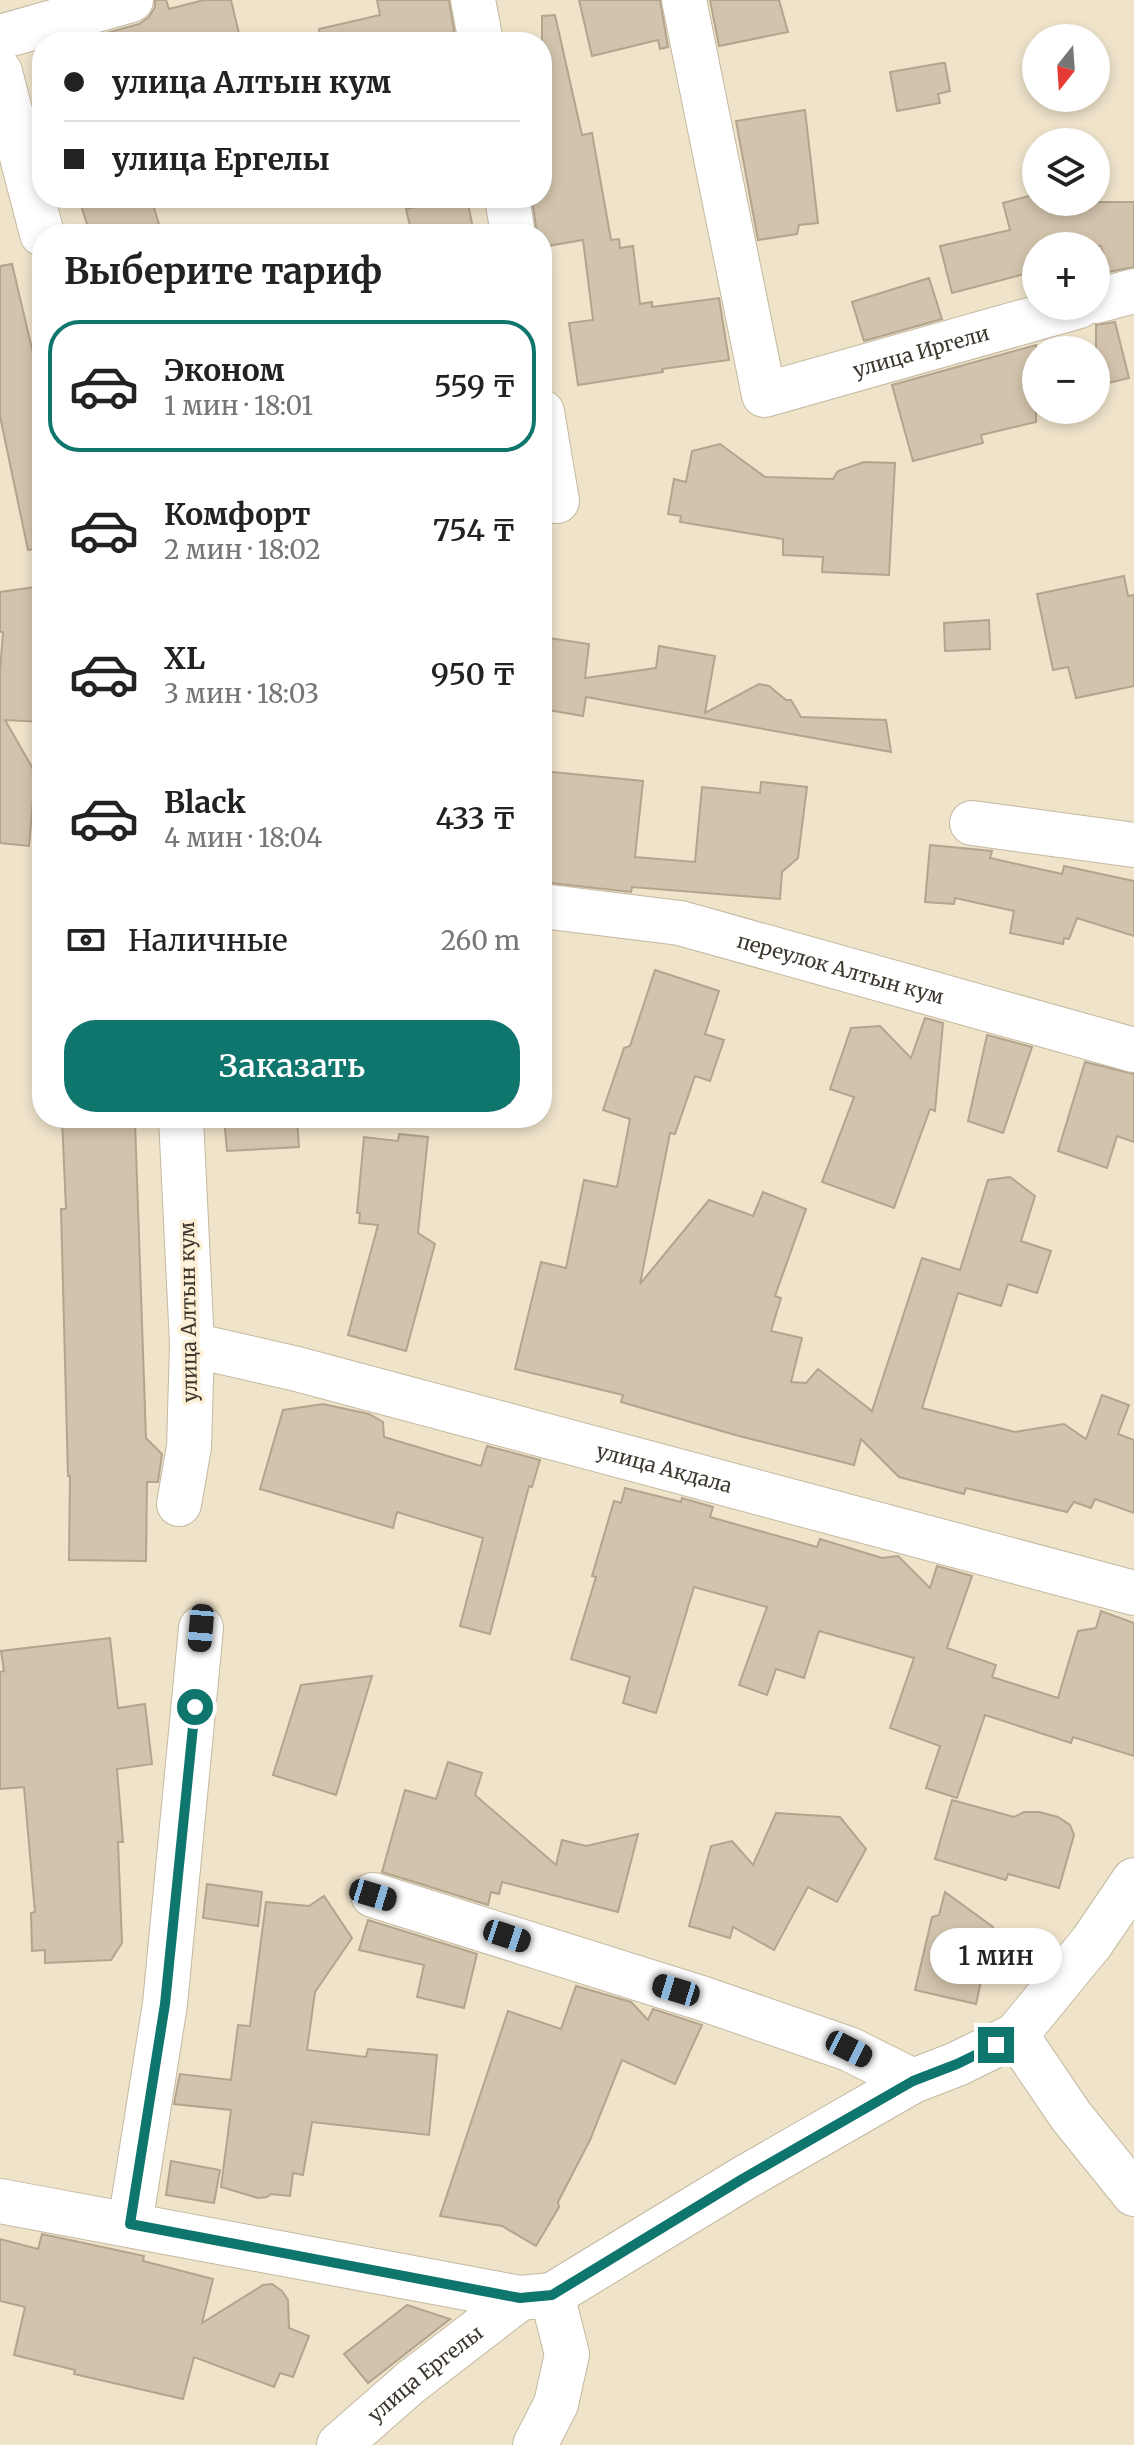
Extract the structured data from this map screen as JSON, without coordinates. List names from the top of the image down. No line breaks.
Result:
{"streets":{"street":["улица Иргели","переулок Алтын кум","улица Алтын кум","улица Акдала","улица Ергелы"]},"crossings":[["улица Алтын кум","улица Акдала"]],"north":"bottom","page":{"map_buttons":["+","−"],"banner":["улица Алтын кум","улица Ергелы"],"heading":"Выберите тариф","list":[{"name":"Эконом","note":"1 мин · 18:01","value":"559 ₸"},{"name":"Комфорт","note":"2 мин · 18:02","value":"754 ₸"},{"name":"XL","note":"3 мин · 18:03","value":"950 ₸"},{"name":"Black","note":"4 мин · 18:04","value":"433 ₸"}],"pay":["Наличные","260 m"],"buttons":"Заказать","bubble":"1 мин"}}
